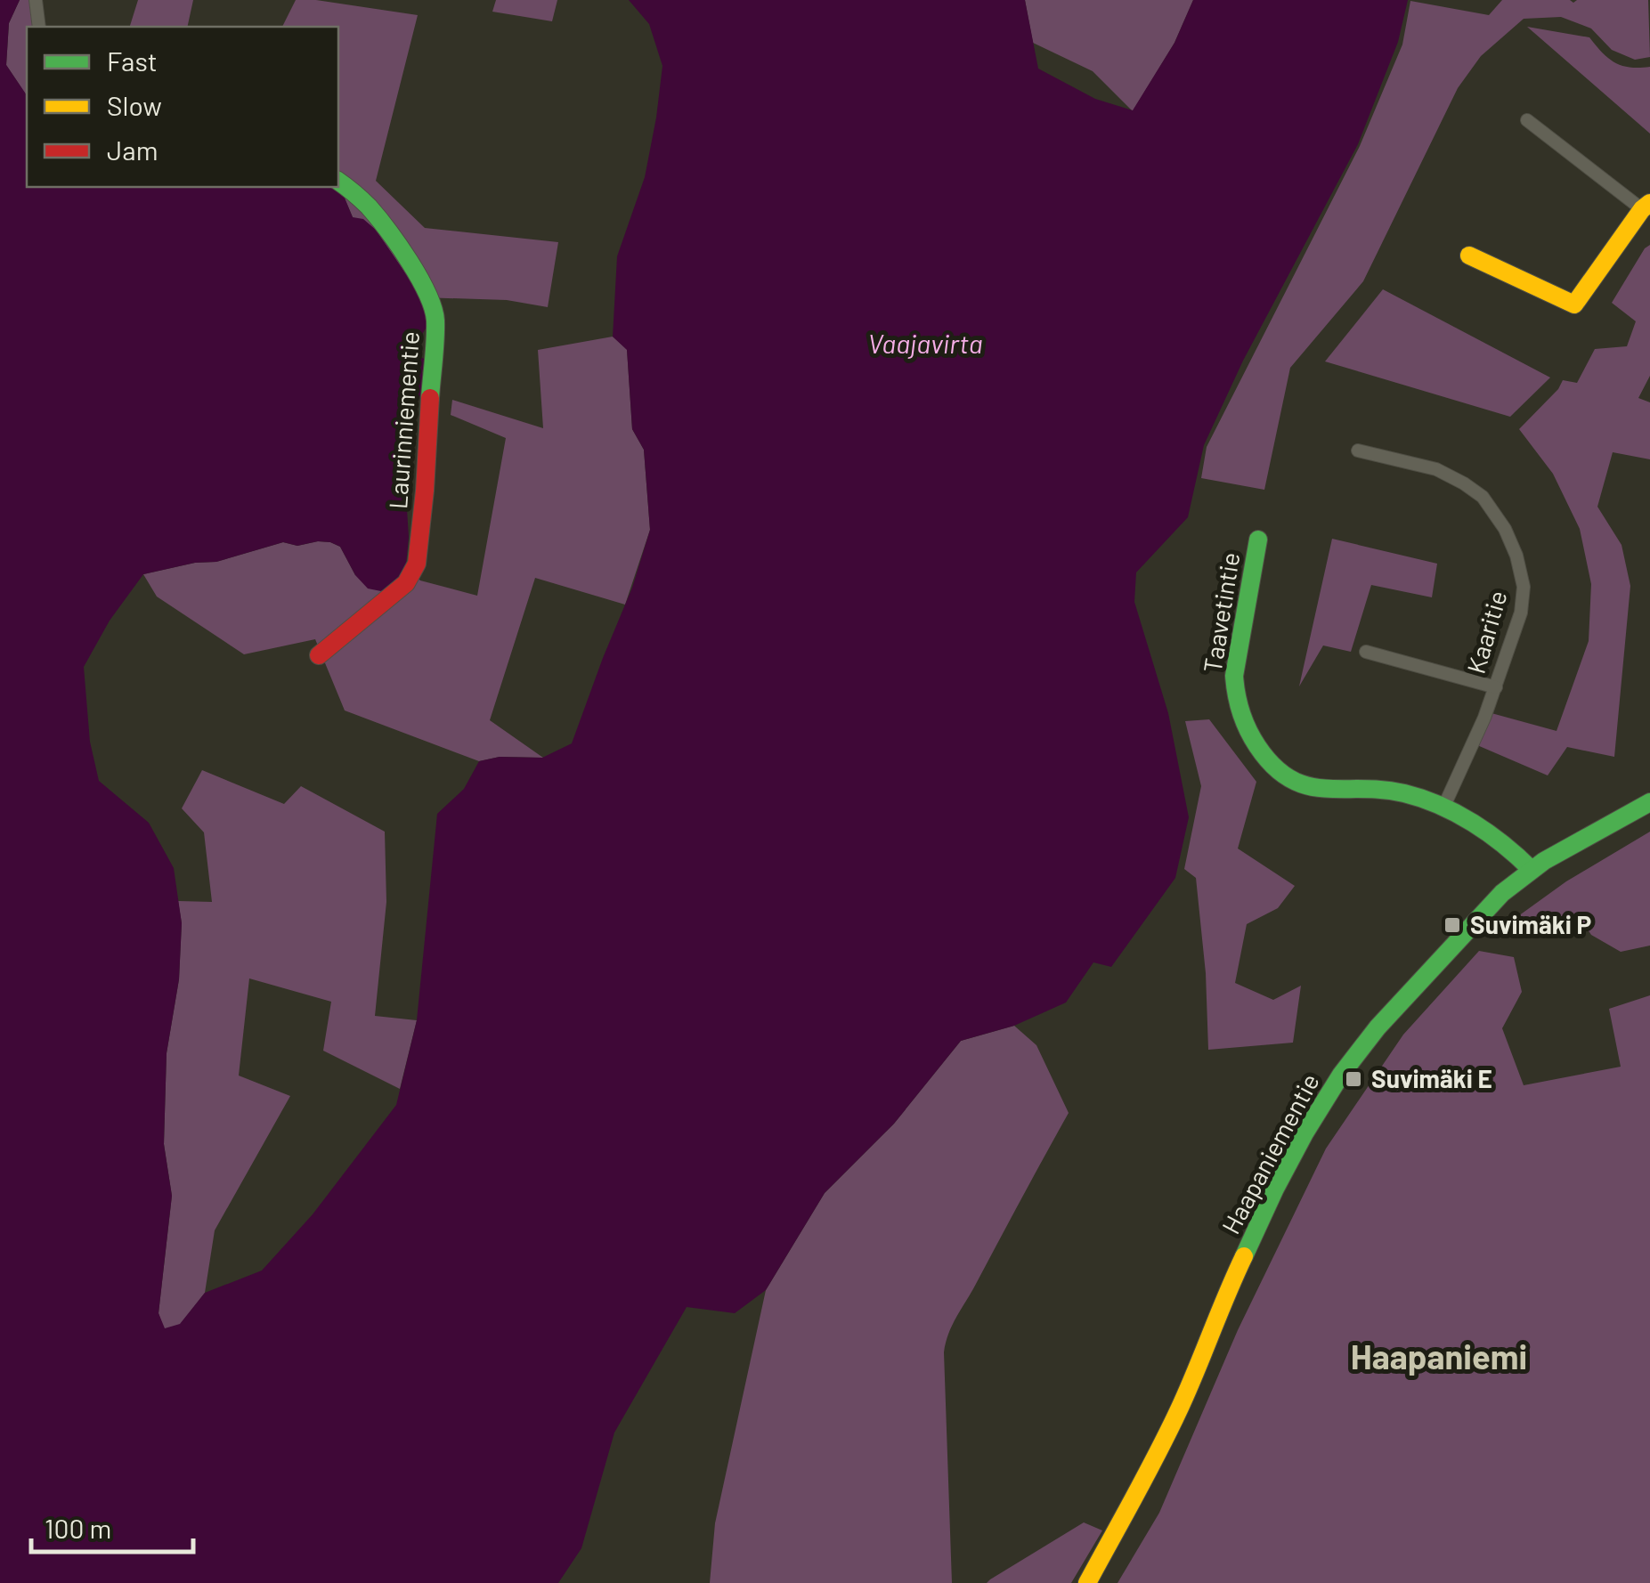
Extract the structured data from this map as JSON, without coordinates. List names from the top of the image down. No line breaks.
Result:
{"streets":{"street":["Laurinniementie","Taavetintie","Kaaritie","Haapaniementie"]},"crossings":[["Taavetintie","Kaaritie"],["Taavetintie","Haapaniementie"]],"districts":["Haapaniemi"],"water":["Vaajavirta"],"places":{"transit":["Suvimäki P","Suvimäki E"]},"legend":["Fast","Slow","Jam"],"scale_bar":"100 m"}
